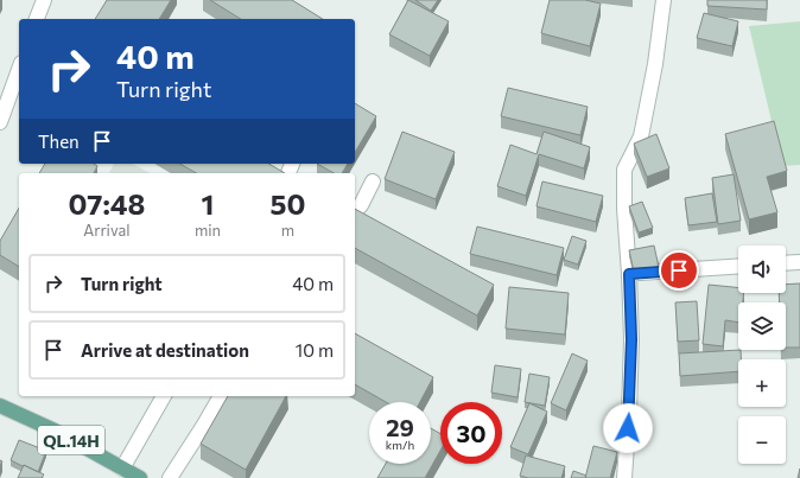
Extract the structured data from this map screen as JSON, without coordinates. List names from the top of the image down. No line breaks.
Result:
{"streets":{"main road":["QL.14H"]},"page":{"turn":["40 m","Turn right"],"then":"Then","eta":["07:48","Arrival","1","min","50","m"],"map_buttons":["+","−"],"list":[{"name":"Turn right","value":"40 m"},{"name":"Arrive at destination","value":"10 m"}],"speed":"29 km/h","limit":"30"}}
